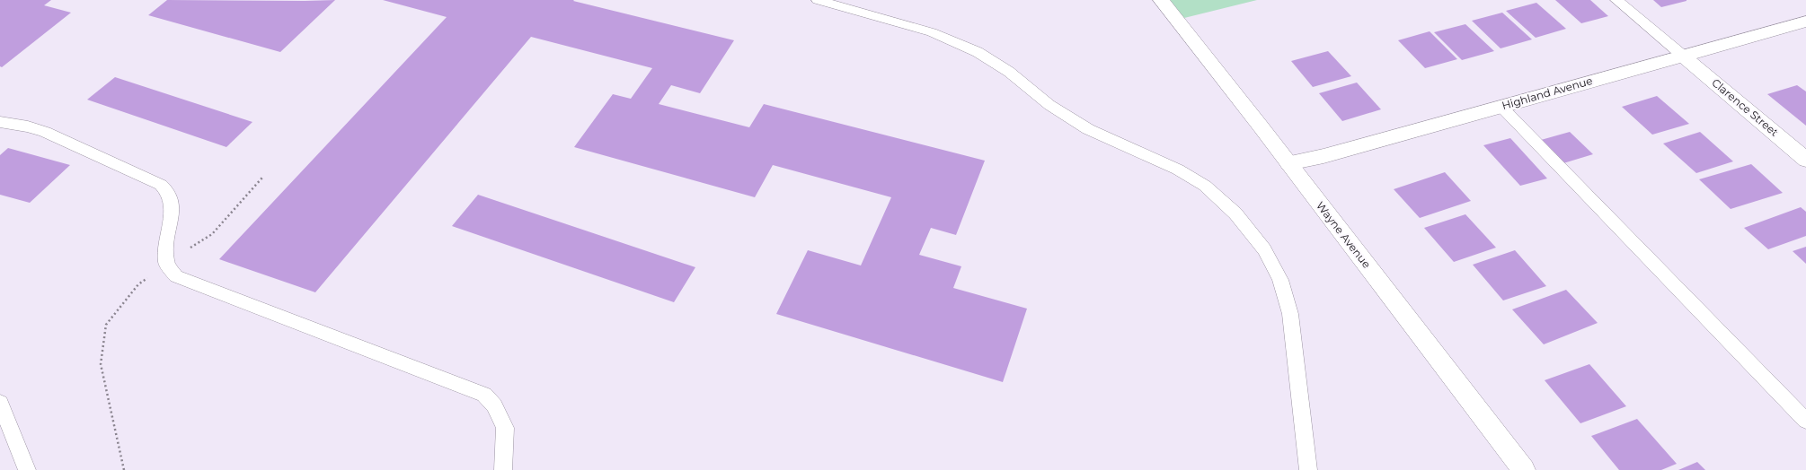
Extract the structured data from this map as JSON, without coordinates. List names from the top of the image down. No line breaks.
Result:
{"streets":{"street":["Highland Avenue","Clarence Street","Wayne Avenue"]},"crossings":[["Highland Avenue","Clarence Street"],["Highland Avenue","Wayne Avenue"]]}
